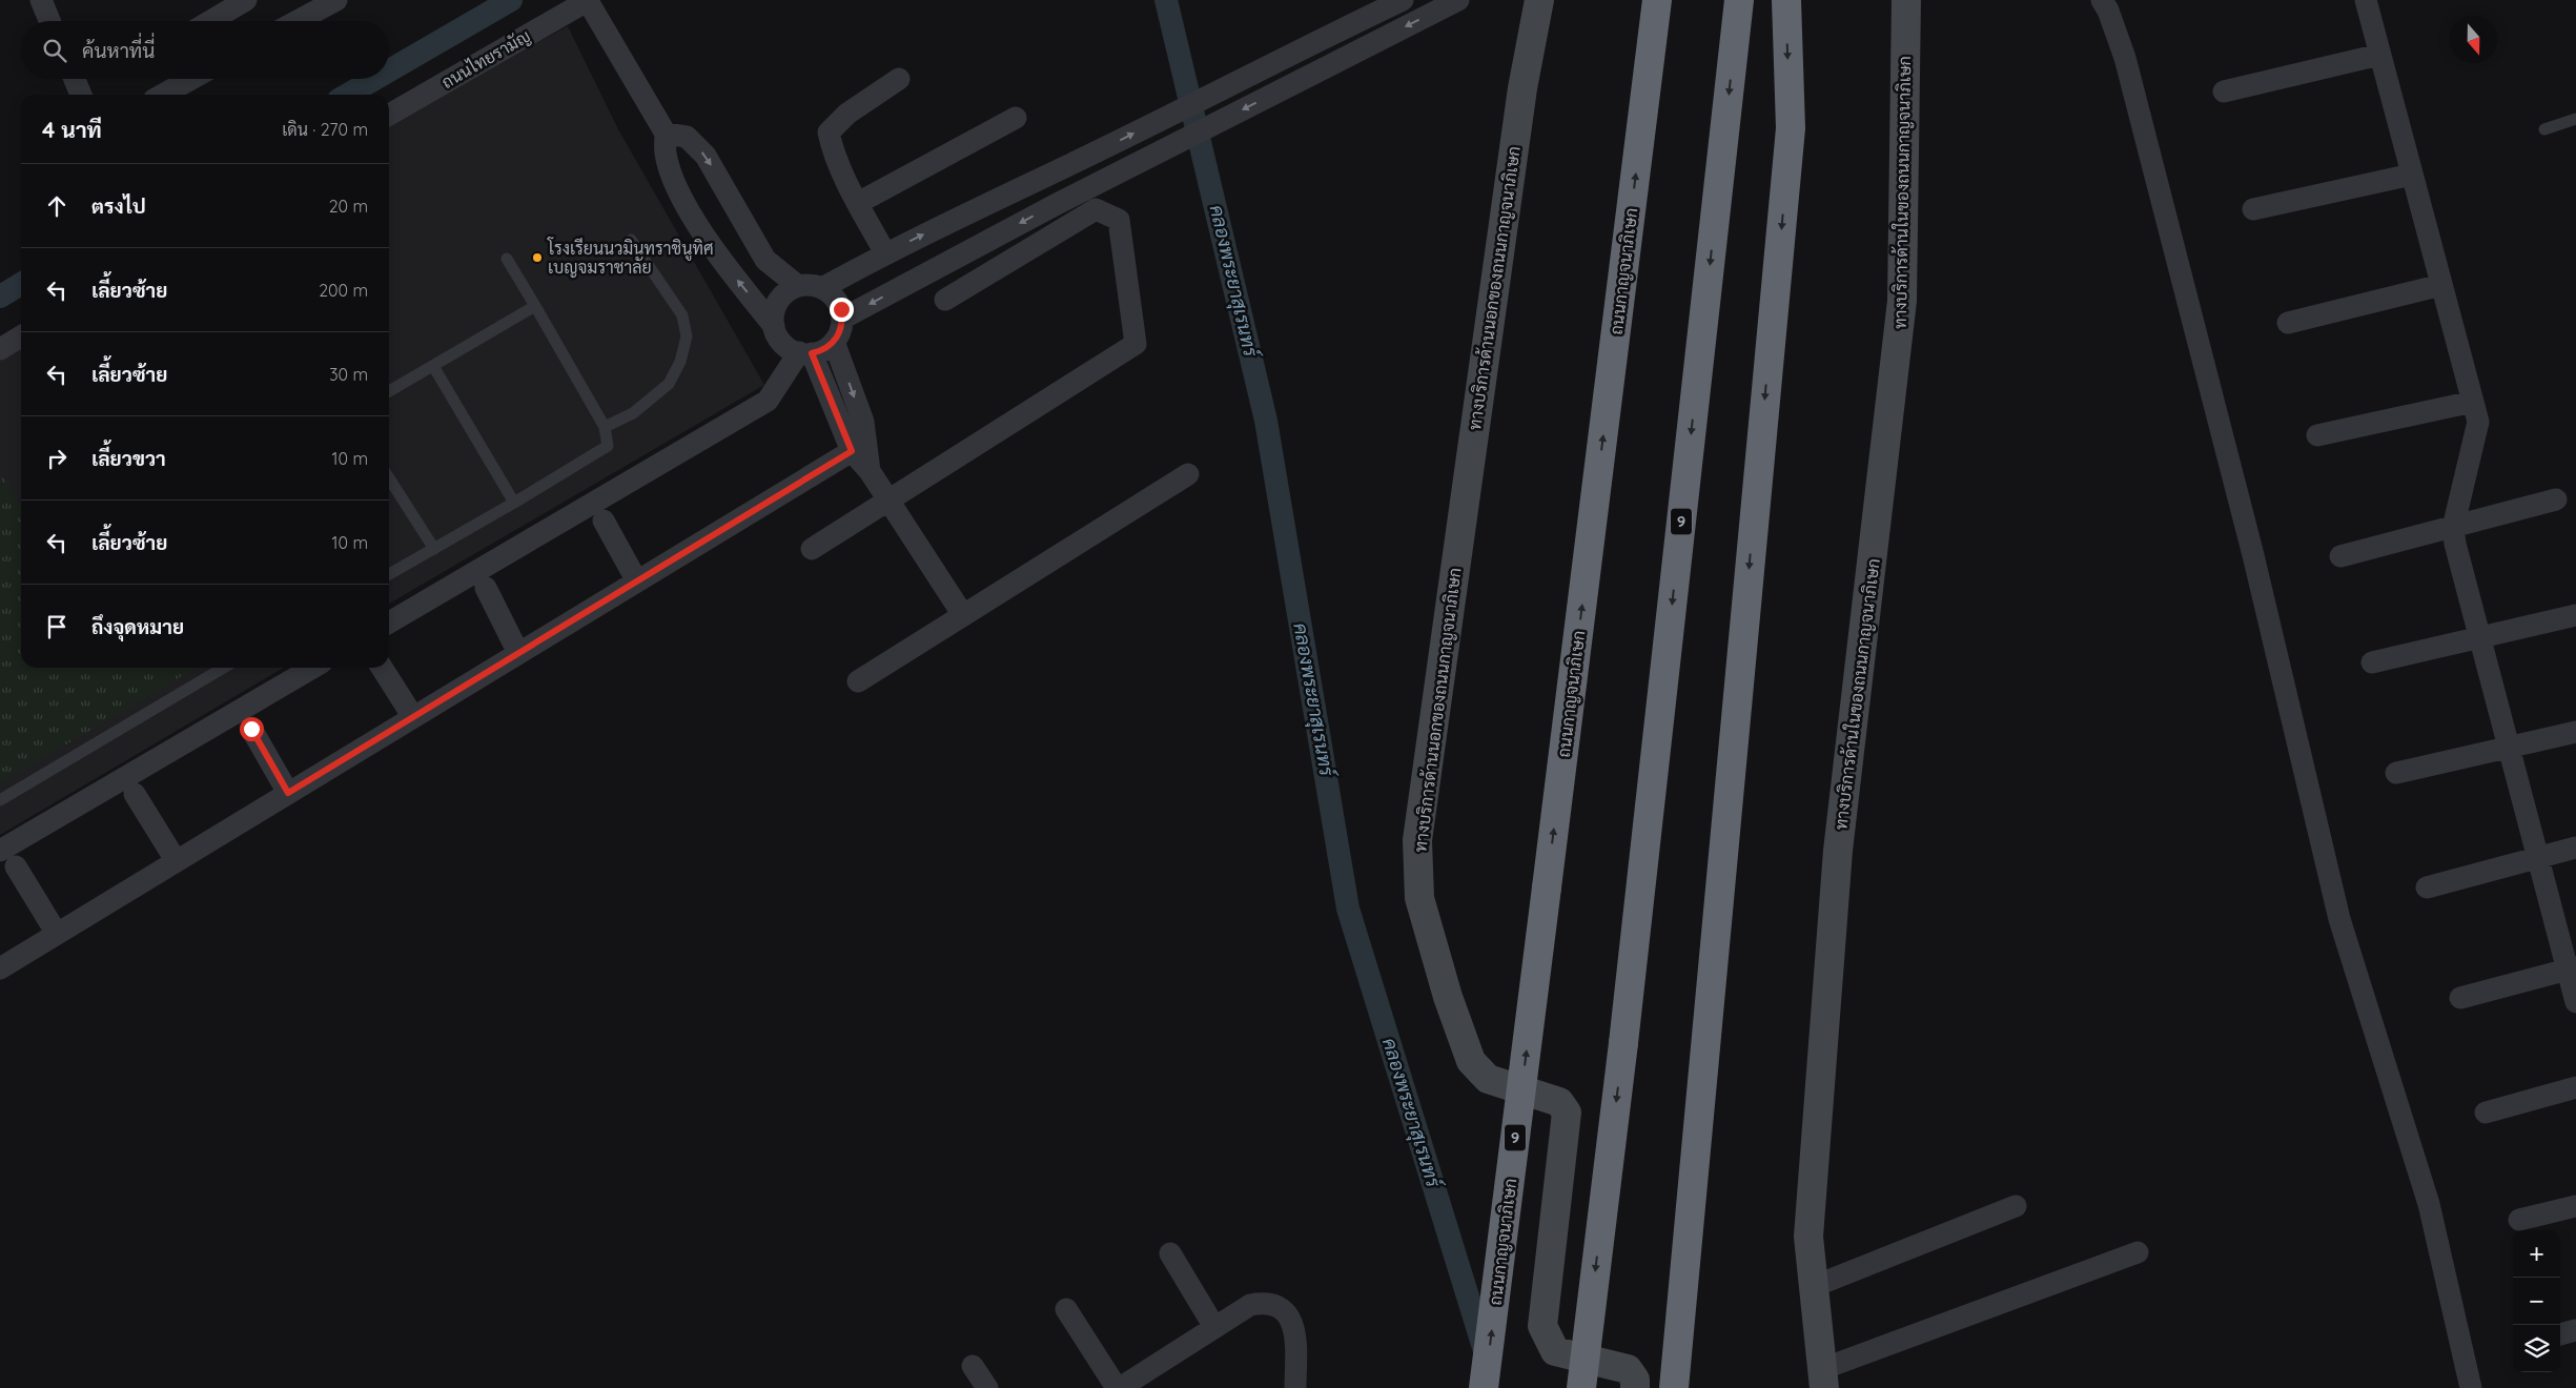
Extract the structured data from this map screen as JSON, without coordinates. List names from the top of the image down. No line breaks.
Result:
{"streets":{"highway":["ถนนกาญจนาภิเษก","9"],"main road":["ทางบริการด้านในของถนนกาญจนาภิเษก","ทางบริการด้านนอกของถนนกาญจนาภิเษก"],"street":["ถนนไทยรามัญ"]},"water":["คลองพระยาสุเรนทร์"],"places":["โรงเรียนนวมินทราชินูทิศ เบญจมราชาลัย"],"north":"bottom","page":{"search":"ค้นหาที่นี่","heading":["4 นาที","เดิน · 270 m"],"list":[["ตรงไป","20 m"],["เลี้ยวซ้าย","200 m"],["เลี้ยวซ้าย","30 m"],["เลี้ยวขวา","10 m"],["เลี้ยวซ้าย","10 m"],"ถึงจุดหมาย"],"map_buttons":["+","−"]}}
